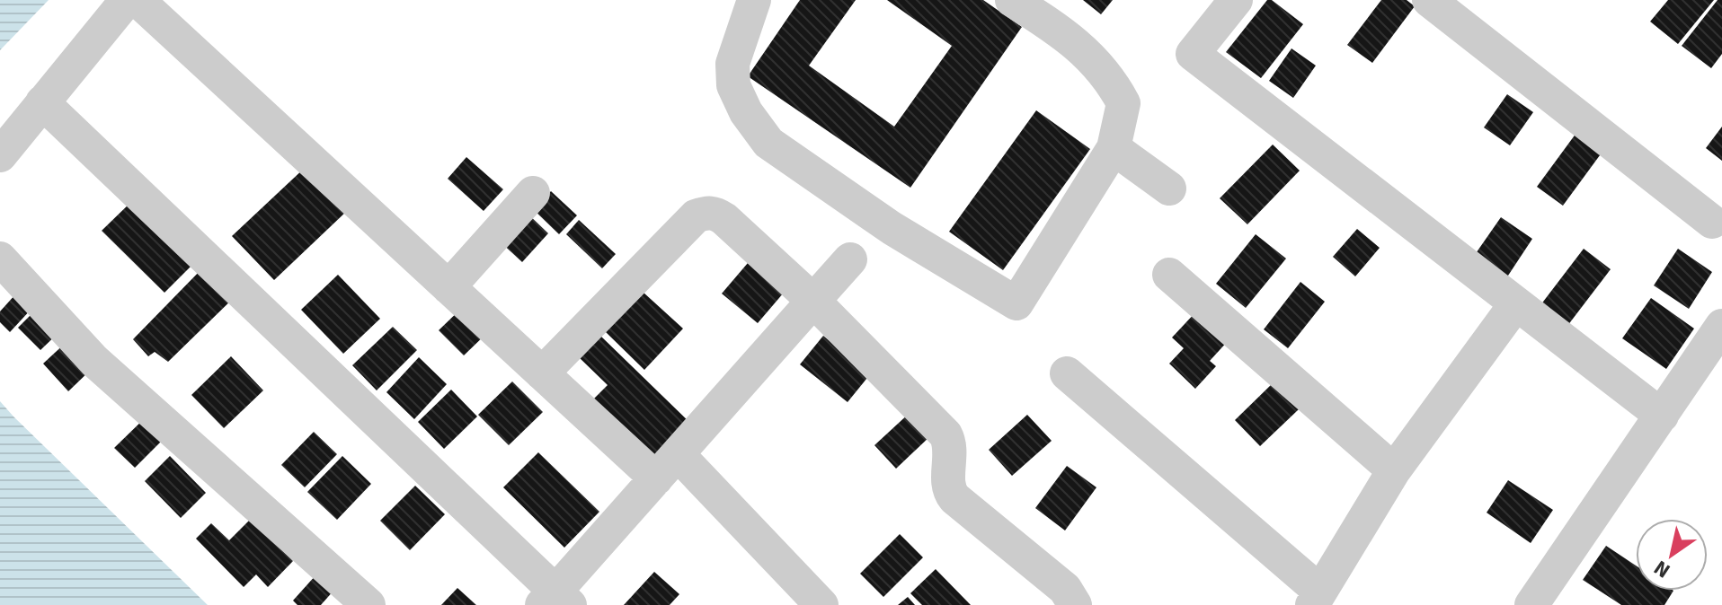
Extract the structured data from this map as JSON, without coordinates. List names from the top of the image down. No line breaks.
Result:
{"north":"bottom left"}
